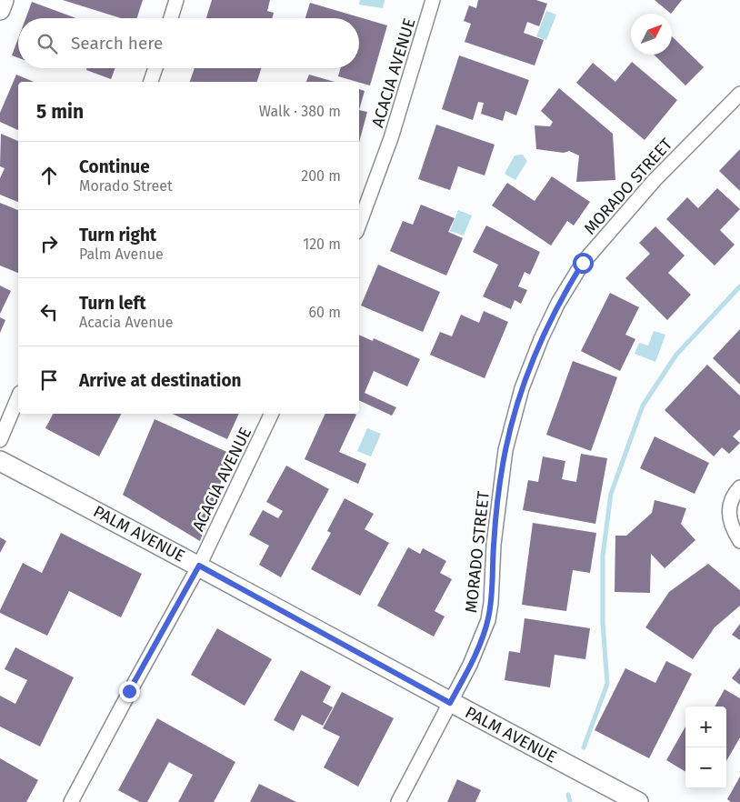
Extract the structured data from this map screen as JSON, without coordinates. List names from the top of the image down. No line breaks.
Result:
{"streets":{"street":["ACACIA AVENUE","MORADO STREET","PALM AVENUE"]},"crossings":[["ACACIA AVENUE","PALM AVENUE"],["MORADO STREET","PALM AVENUE"]],"north":"top right","page":{"search":"Search here","heading":["5 min","Walk · 380 m"],"list":[["Continue","Morado Street","200 m"],["Turn right","Palm Avenue","120 m"],["Turn left","Acacia Avenue","60 m"],"Arrive at destination"],"map_buttons":["+","−"]}}
